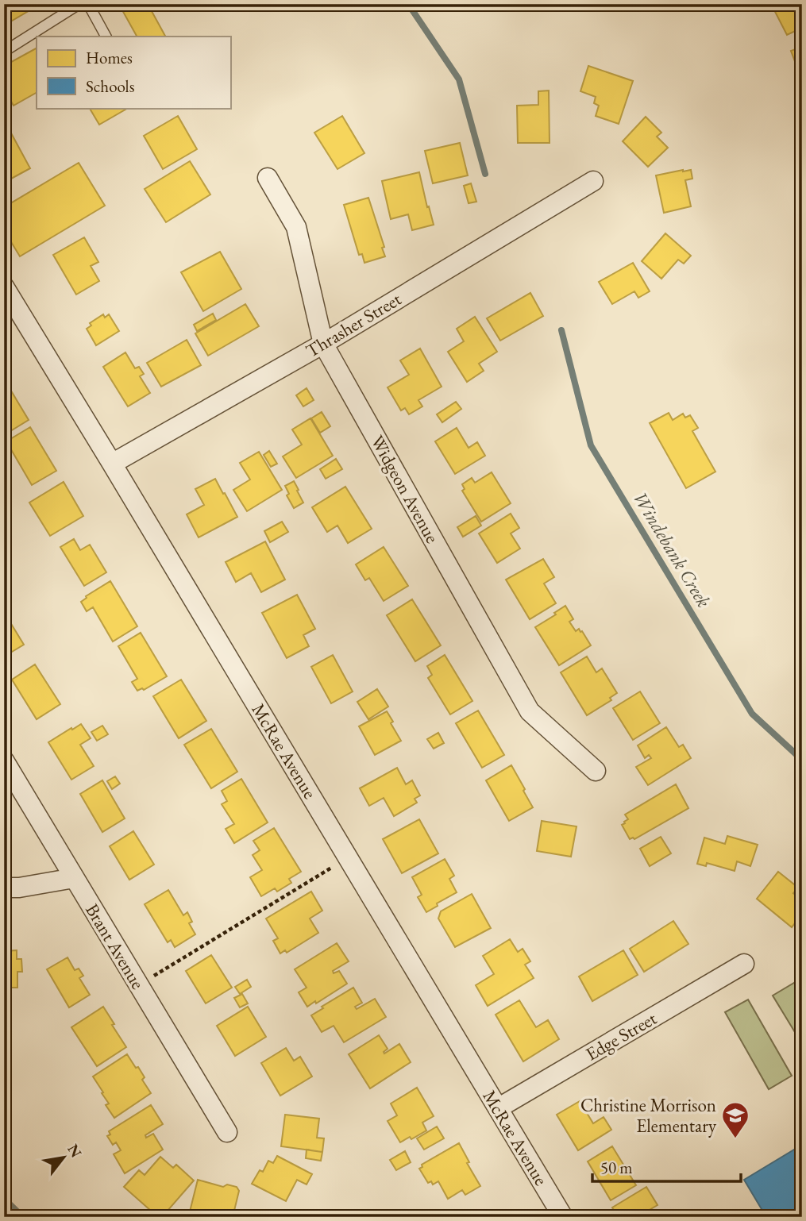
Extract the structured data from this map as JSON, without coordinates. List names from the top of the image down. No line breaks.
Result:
{"streets":{"street":["Thrasher Street","Widgeon Avenue","McRae Avenue","Brant Avenue","Edge Street"]},"crossings":[["Thrasher Street","Widgeon Avenue"],["Thrasher Street","McRae Avenue"],["McRae Avenue","Edge Street"]],"water":["Windebank Creek"],"places":{"school or university":["Christine Morrison Elementary"]},"legend":["Homes","Schools"],"scale_bar":"50 m","north":"top right"}
